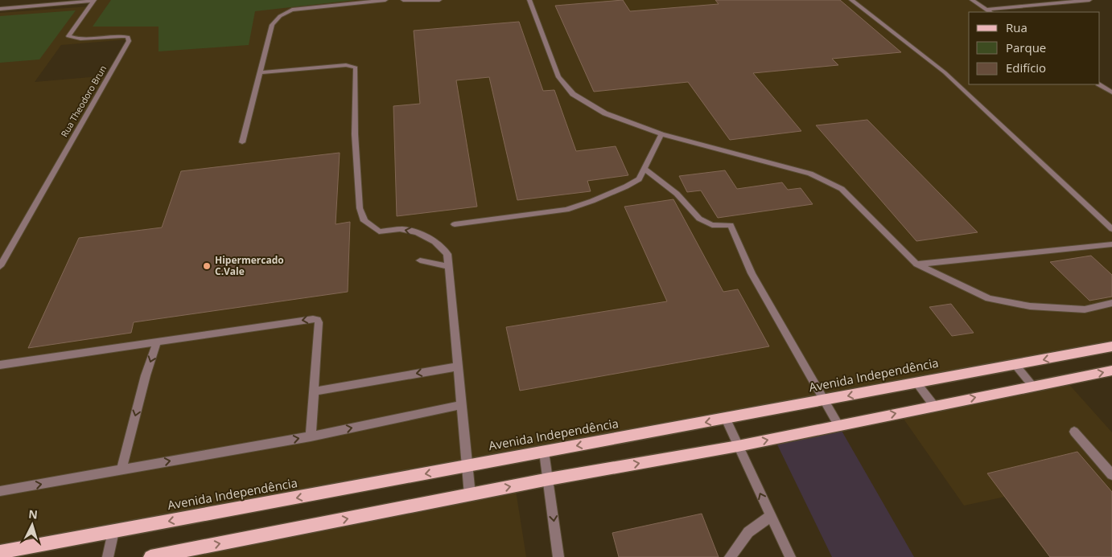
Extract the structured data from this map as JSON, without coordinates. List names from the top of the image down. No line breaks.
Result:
{"streets":{"main road":["Avenida Independência"],"street":["Rua Theodoro Brun"]},"places":["Hipermercado C.Vale"],"legend":["Rua","Parque","Edifício"],"north":"top"}
